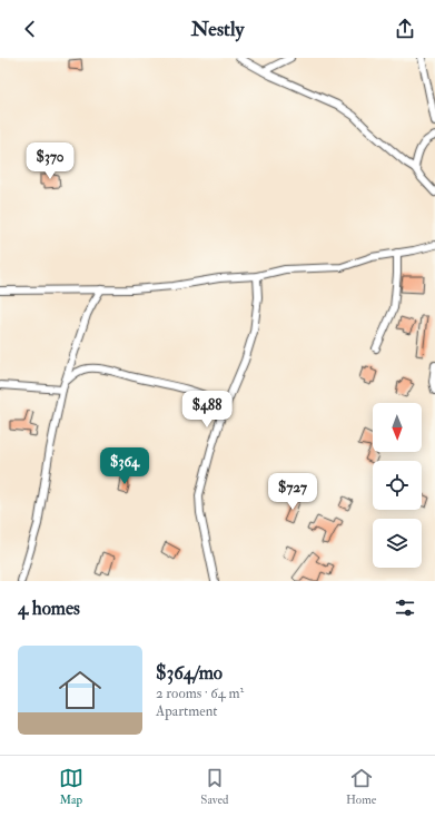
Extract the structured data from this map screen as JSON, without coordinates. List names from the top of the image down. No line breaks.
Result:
{"north":"bottom","page":{"header":"Nestly","price":["$370","$488","$364","$727"],"heading":"4 homes","list":[{"name":"$364/mo","note":"2 rooms · 64 m² · Apartment"}],"tabs":["Map","Saved","Home"]}}
